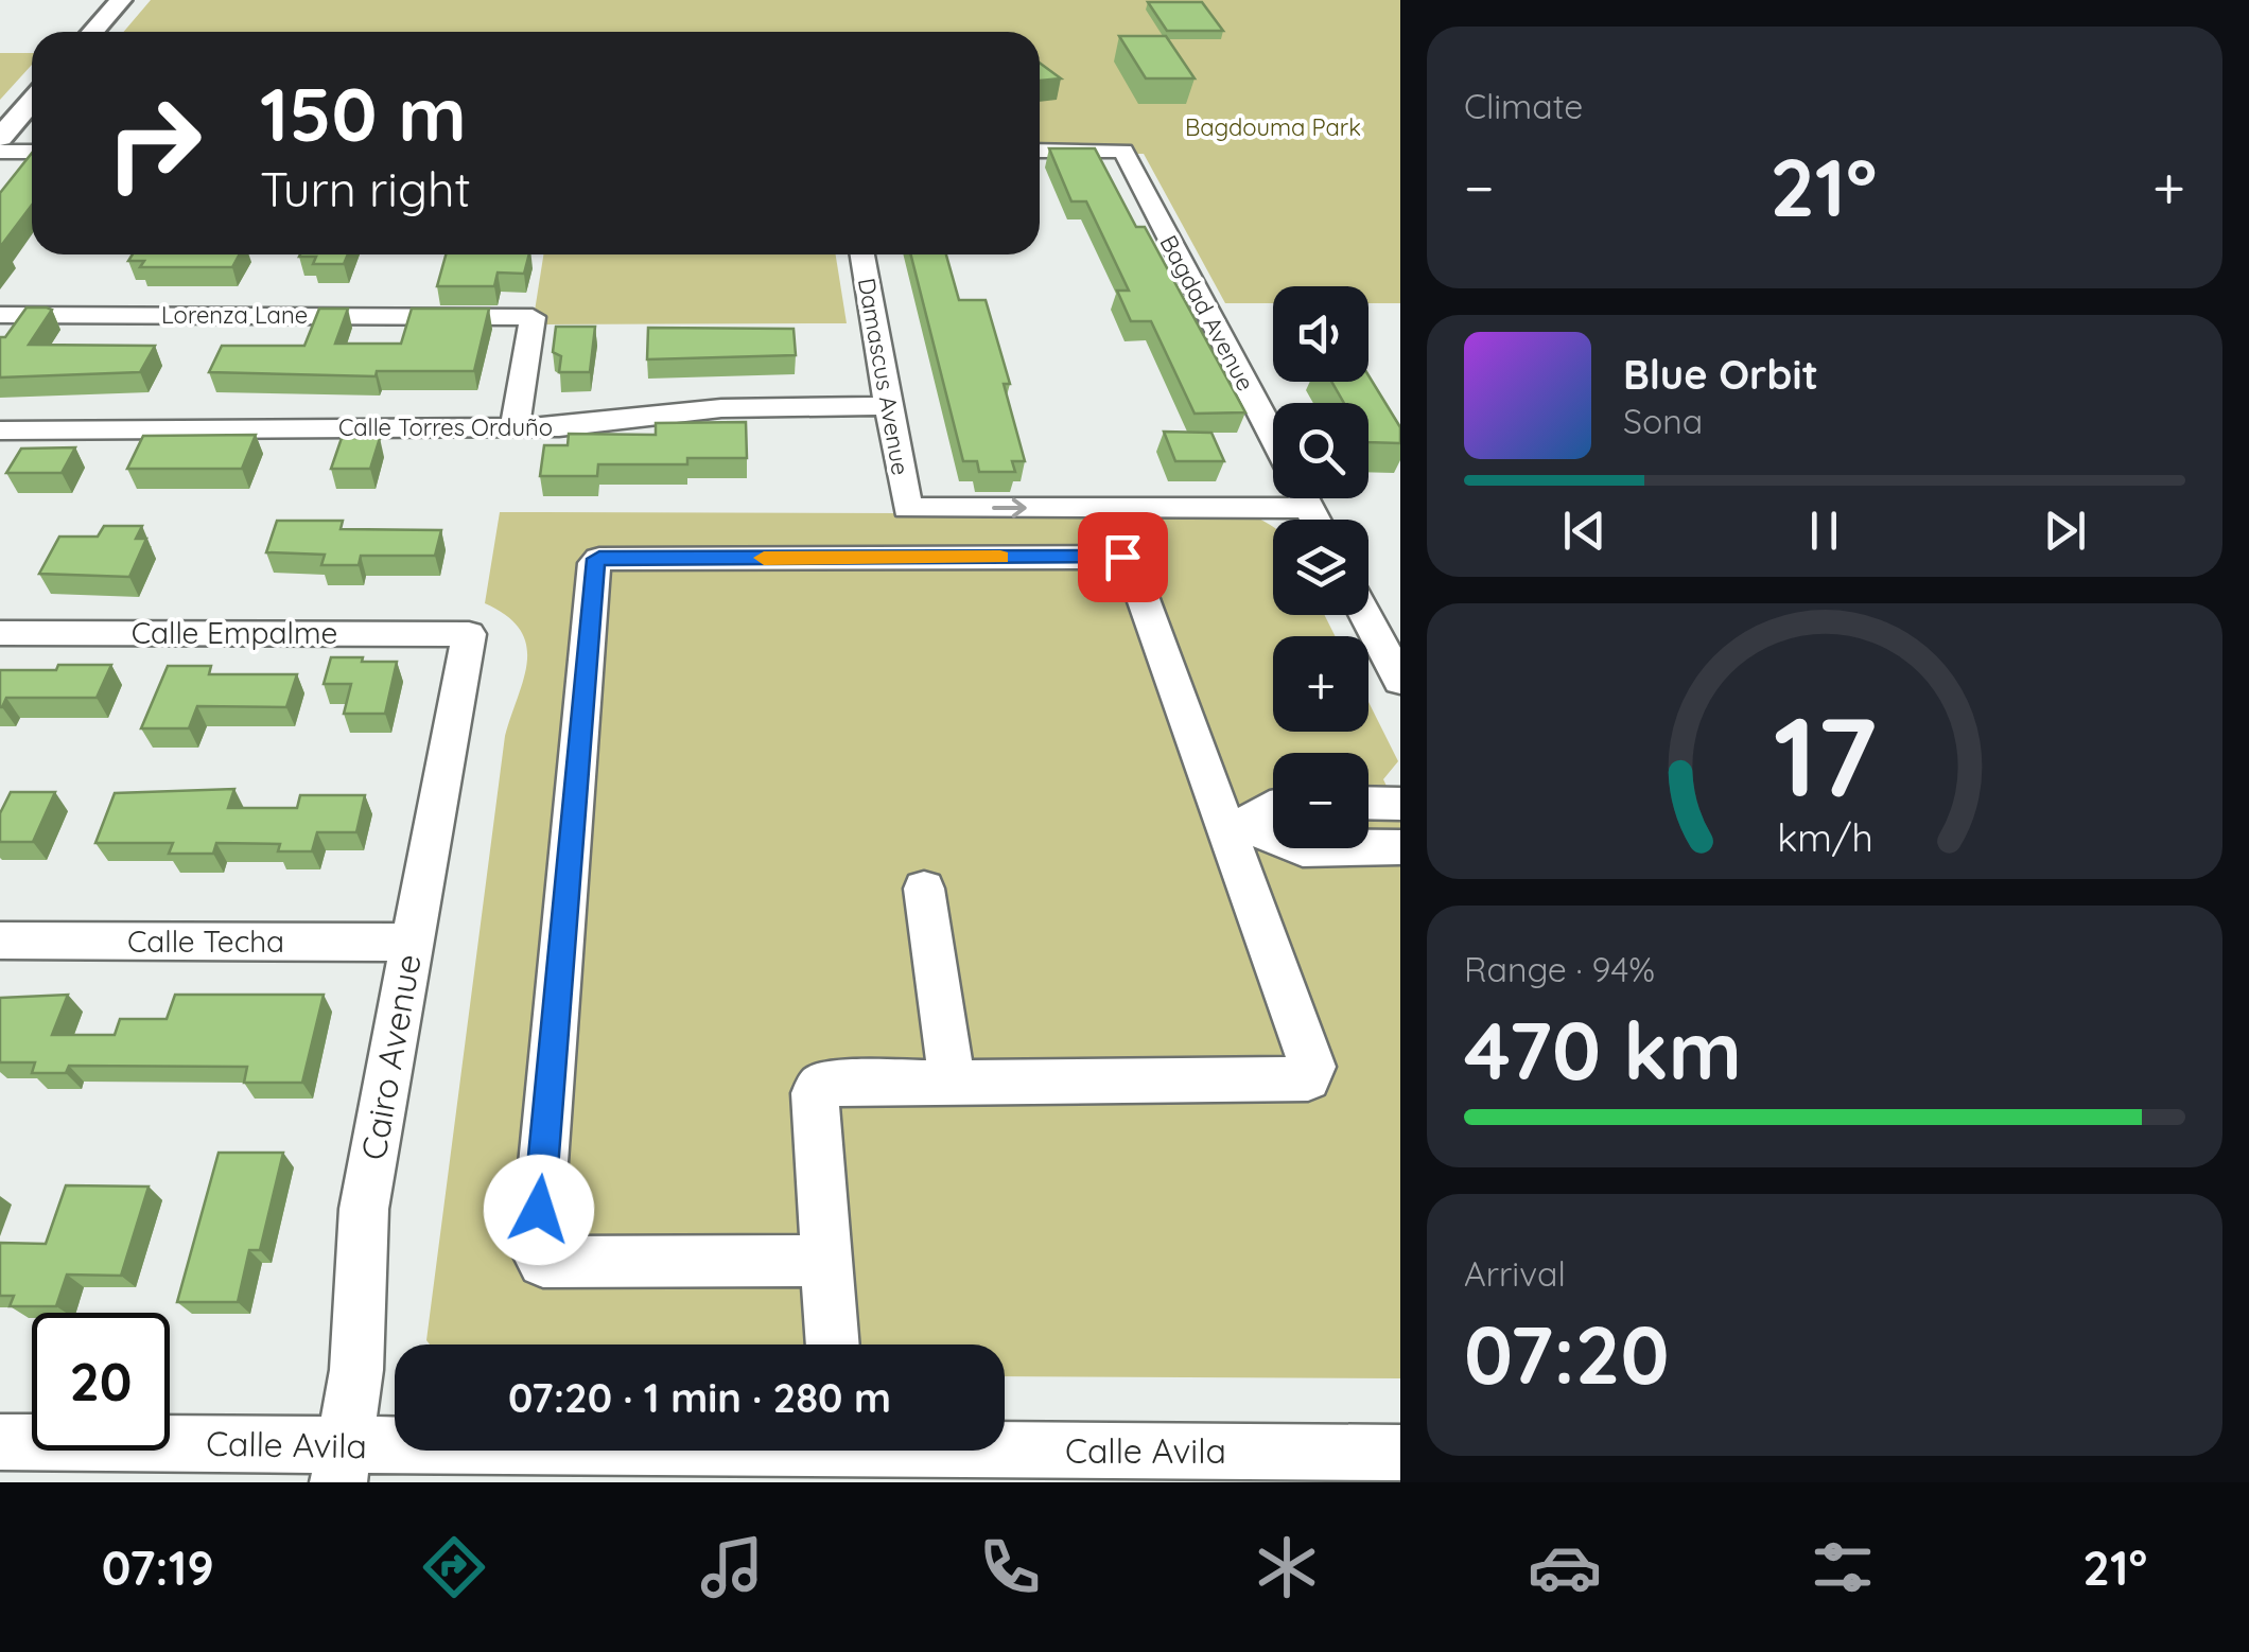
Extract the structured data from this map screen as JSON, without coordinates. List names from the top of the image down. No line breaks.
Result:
{"streets":{"street":["Bagdad Avenue","Lorenza Lane","Damascus Avenue","Calle Torres Orduño","Calle Empalme","Calle Techa","Cairo Avenue","Calle Avila"]},"crossings":[["Lorenza Lane","Calle Torres Orduño"],["Damascus Avenue","Calle Torres Orduño"],["Calle Empalme","Cairo Avenue"],["Calle Techa","Cairo Avenue"],["Cairo Avenue","Calle Avila"]],"one_way":["Damascus Avenue"],"parks":["Bagdouma Park"],"page":{"tile":["Climate",["Range · 94%","470 km"],["Arrival","07:20"]],"turn":["150 m","Turn right"],"heat":["−","21°","+"],"map_buttons":["+","−"],"song":["Blue Orbit","Sona"],"limit":"20","trip":"07:20 · 1 min · 280 m","tabs":["07:19","21°"],"gauge":["17","km/h"]}}
